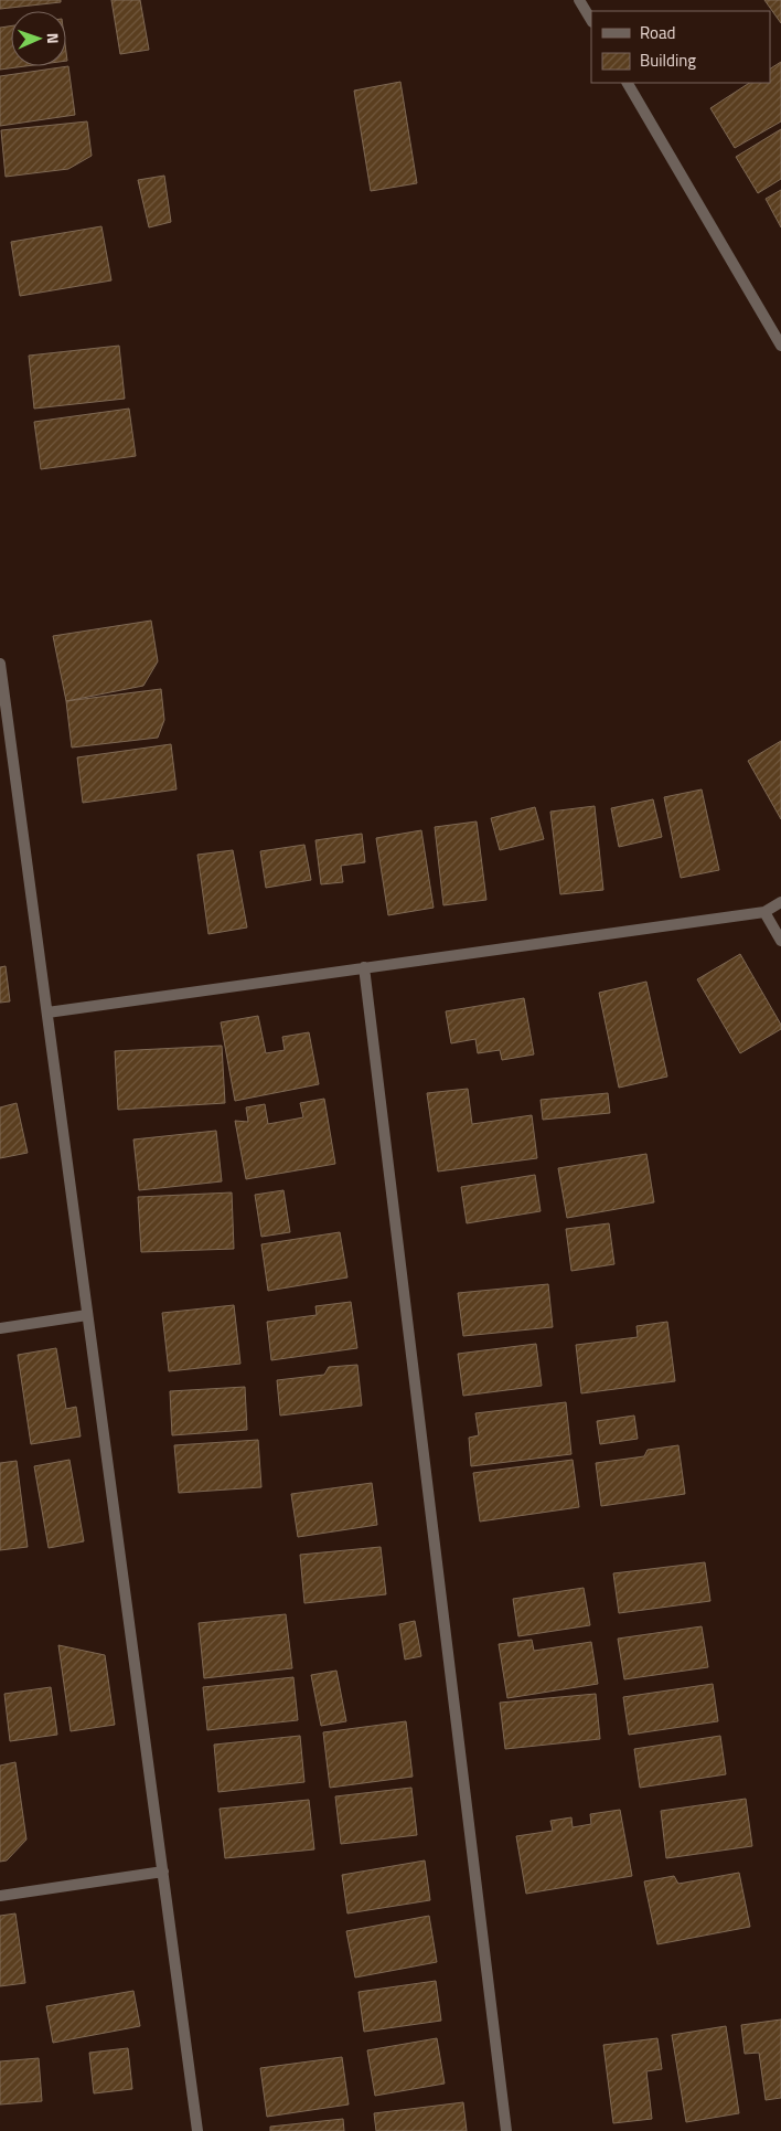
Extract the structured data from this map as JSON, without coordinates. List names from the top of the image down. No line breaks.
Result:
{"legend":["Road","Building"],"north":"right"}
